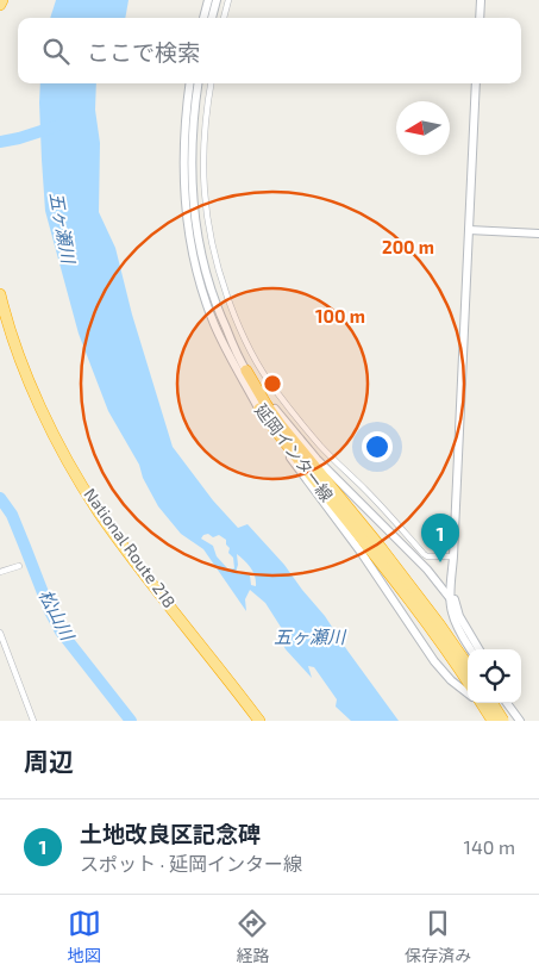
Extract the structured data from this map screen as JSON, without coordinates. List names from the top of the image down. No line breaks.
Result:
{"streets":{"highway":["延岡インター線","National Route 218"]},"water":["五ヶ瀬川","松山川"],"north":"left","page":{"search":"ここで検索","pins":"1","heading":"周辺","list":[{"mark":"1","name":"土地改良区記念碑","note":"スポット · 延岡インター線","value":"140 m"}],"nav":["地図","経路","保存済み"]},"rings":["200 m","100 m"]}
